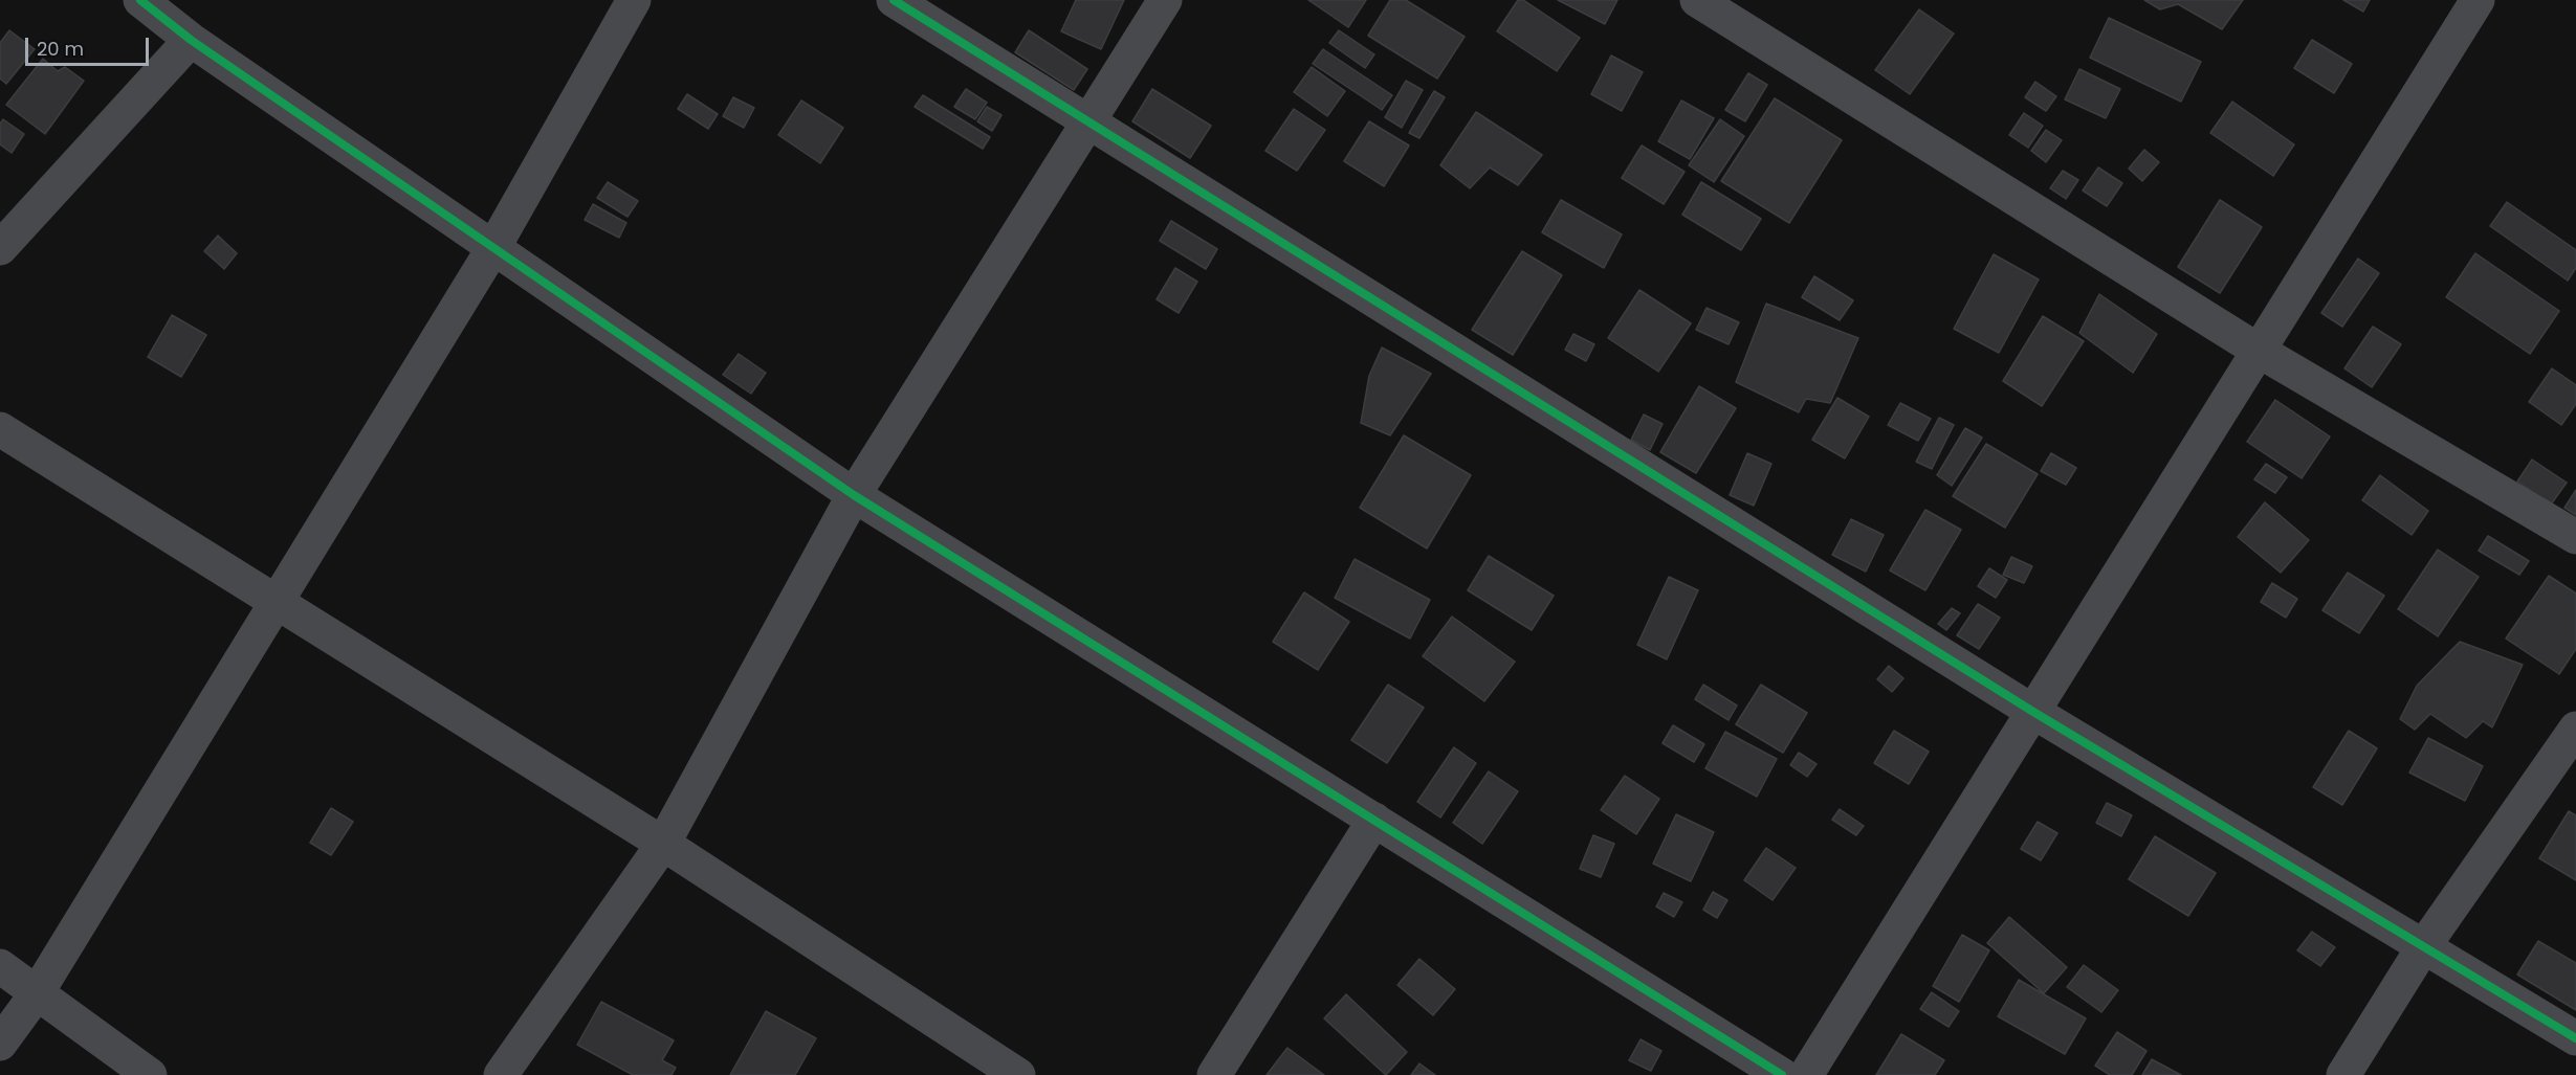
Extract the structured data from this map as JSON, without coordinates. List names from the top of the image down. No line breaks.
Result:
{"scale_bar":"20 m"}
